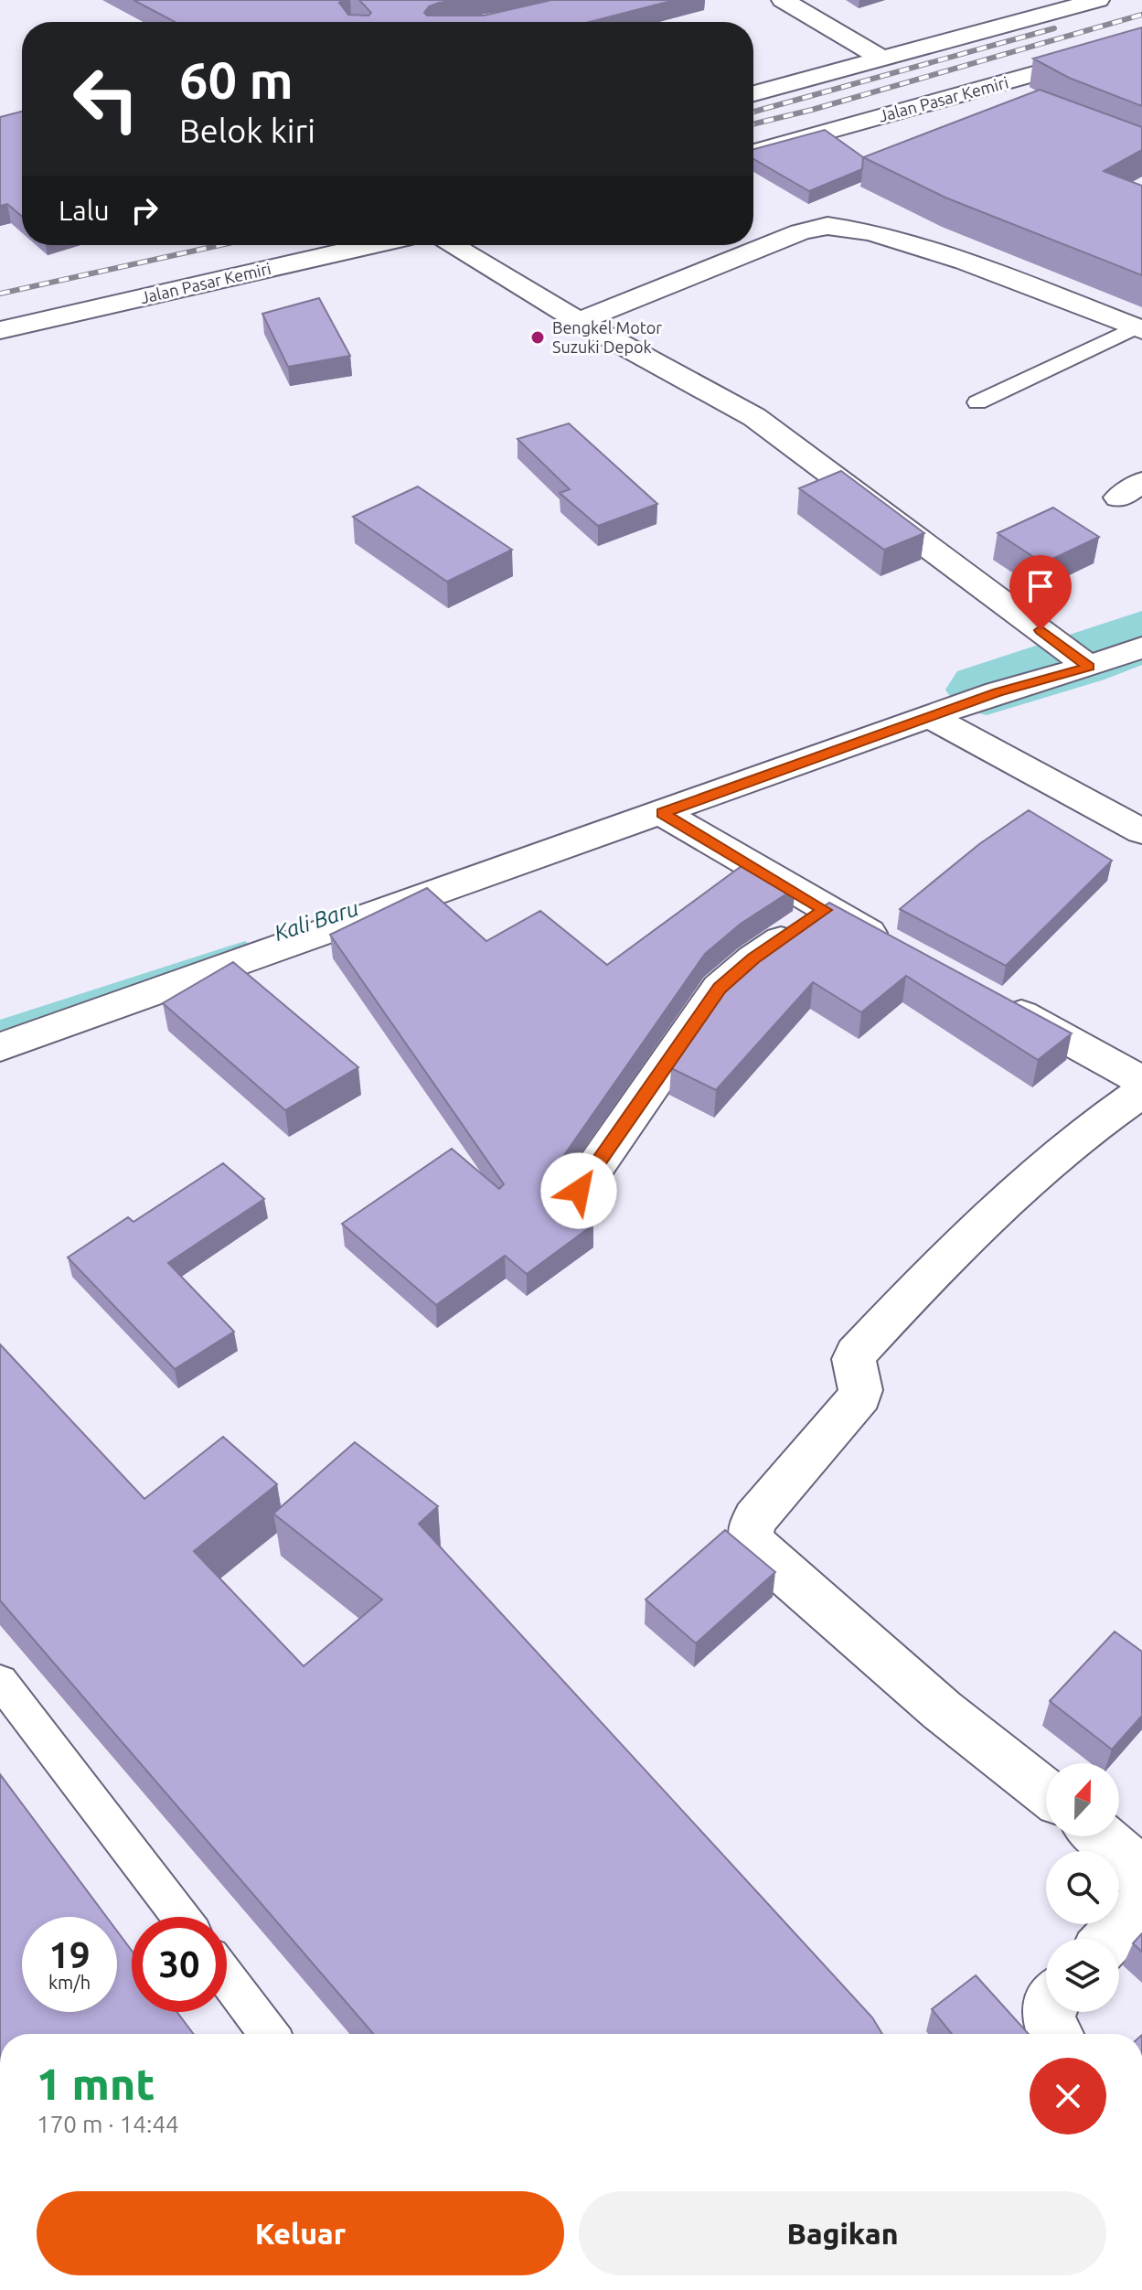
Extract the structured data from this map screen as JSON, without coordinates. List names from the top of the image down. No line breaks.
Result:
{"streets":{"street":["Jalan Pasar Kemiri"]},"water":["Kali Baru"],"places":["Bengkel Motor Suzuki Depok"],"north":"top","page":{"turn":["60 m","Belok kiri"],"then":"Lalu","speed":"19 km/h","limit":"30","heading":["1 mnt","170 m · 14:44"],"buttons":["Keluar","Bagikan"]}}
